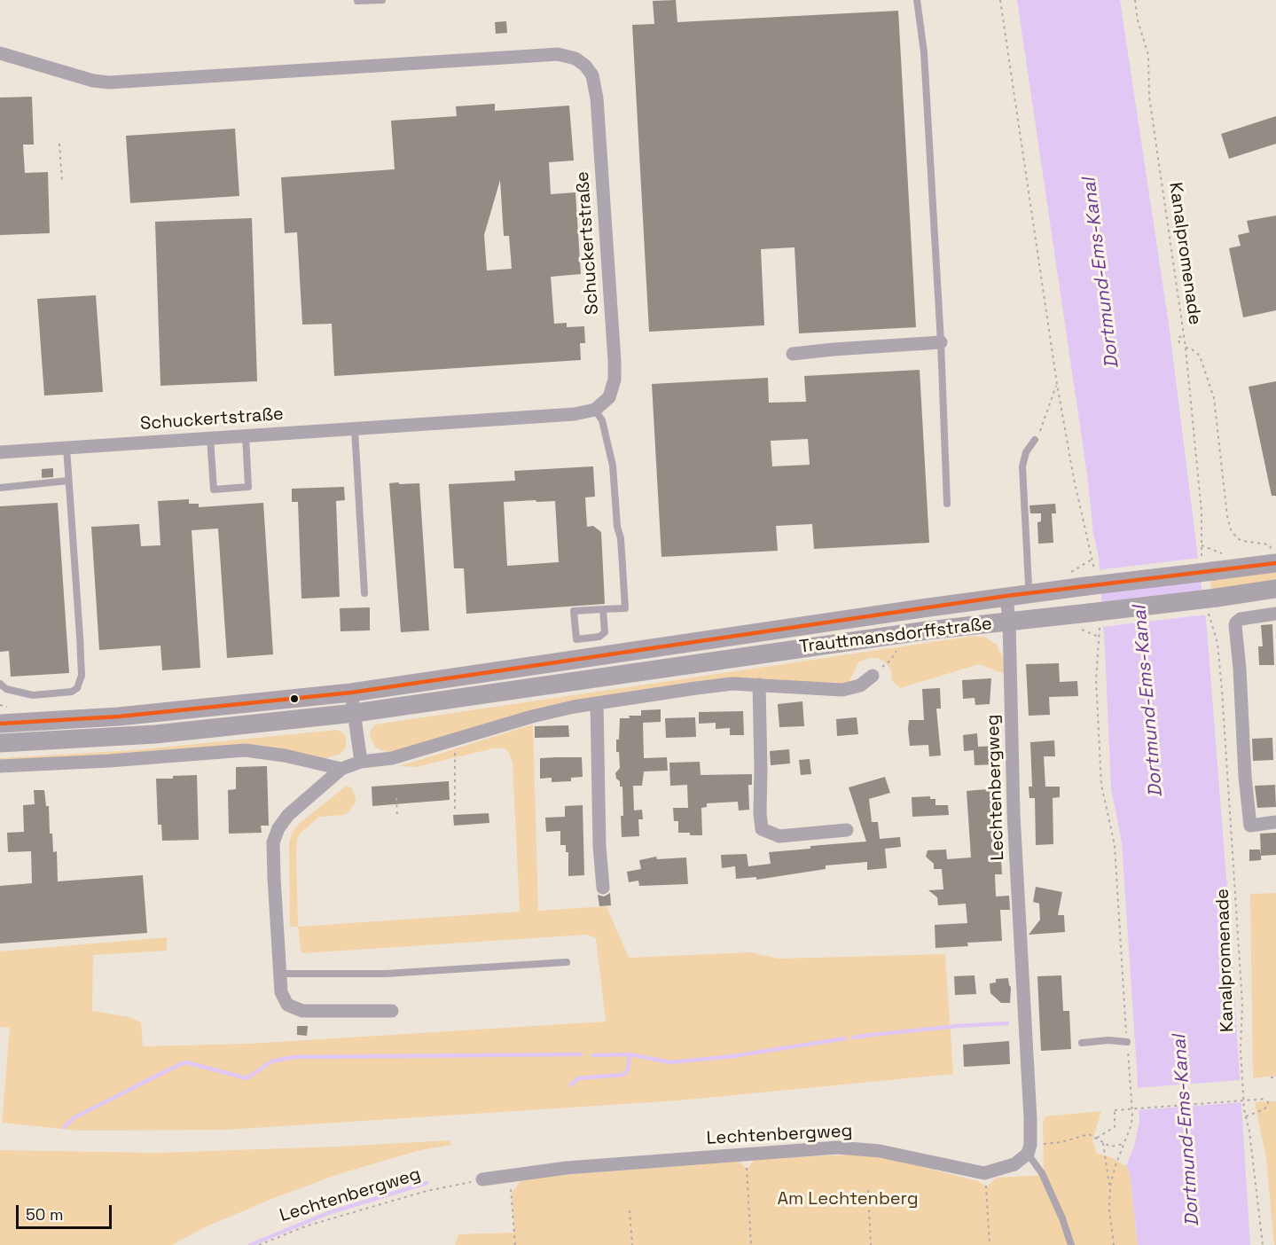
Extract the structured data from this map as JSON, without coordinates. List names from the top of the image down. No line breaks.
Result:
{"streets":{"main road":["Trauttmansdorffstraße"],"street":["Schuckertstraße","Lechtenbergweg"],"path":["Kanalpromenade"]},"crossings":[["Trauttmansdorffstraße","Lechtenbergweg"]],"water":["Dortmund-Ems-Kanal"],"parks":["Am Lechtenberg"],"scale_bar":"50 m"}
